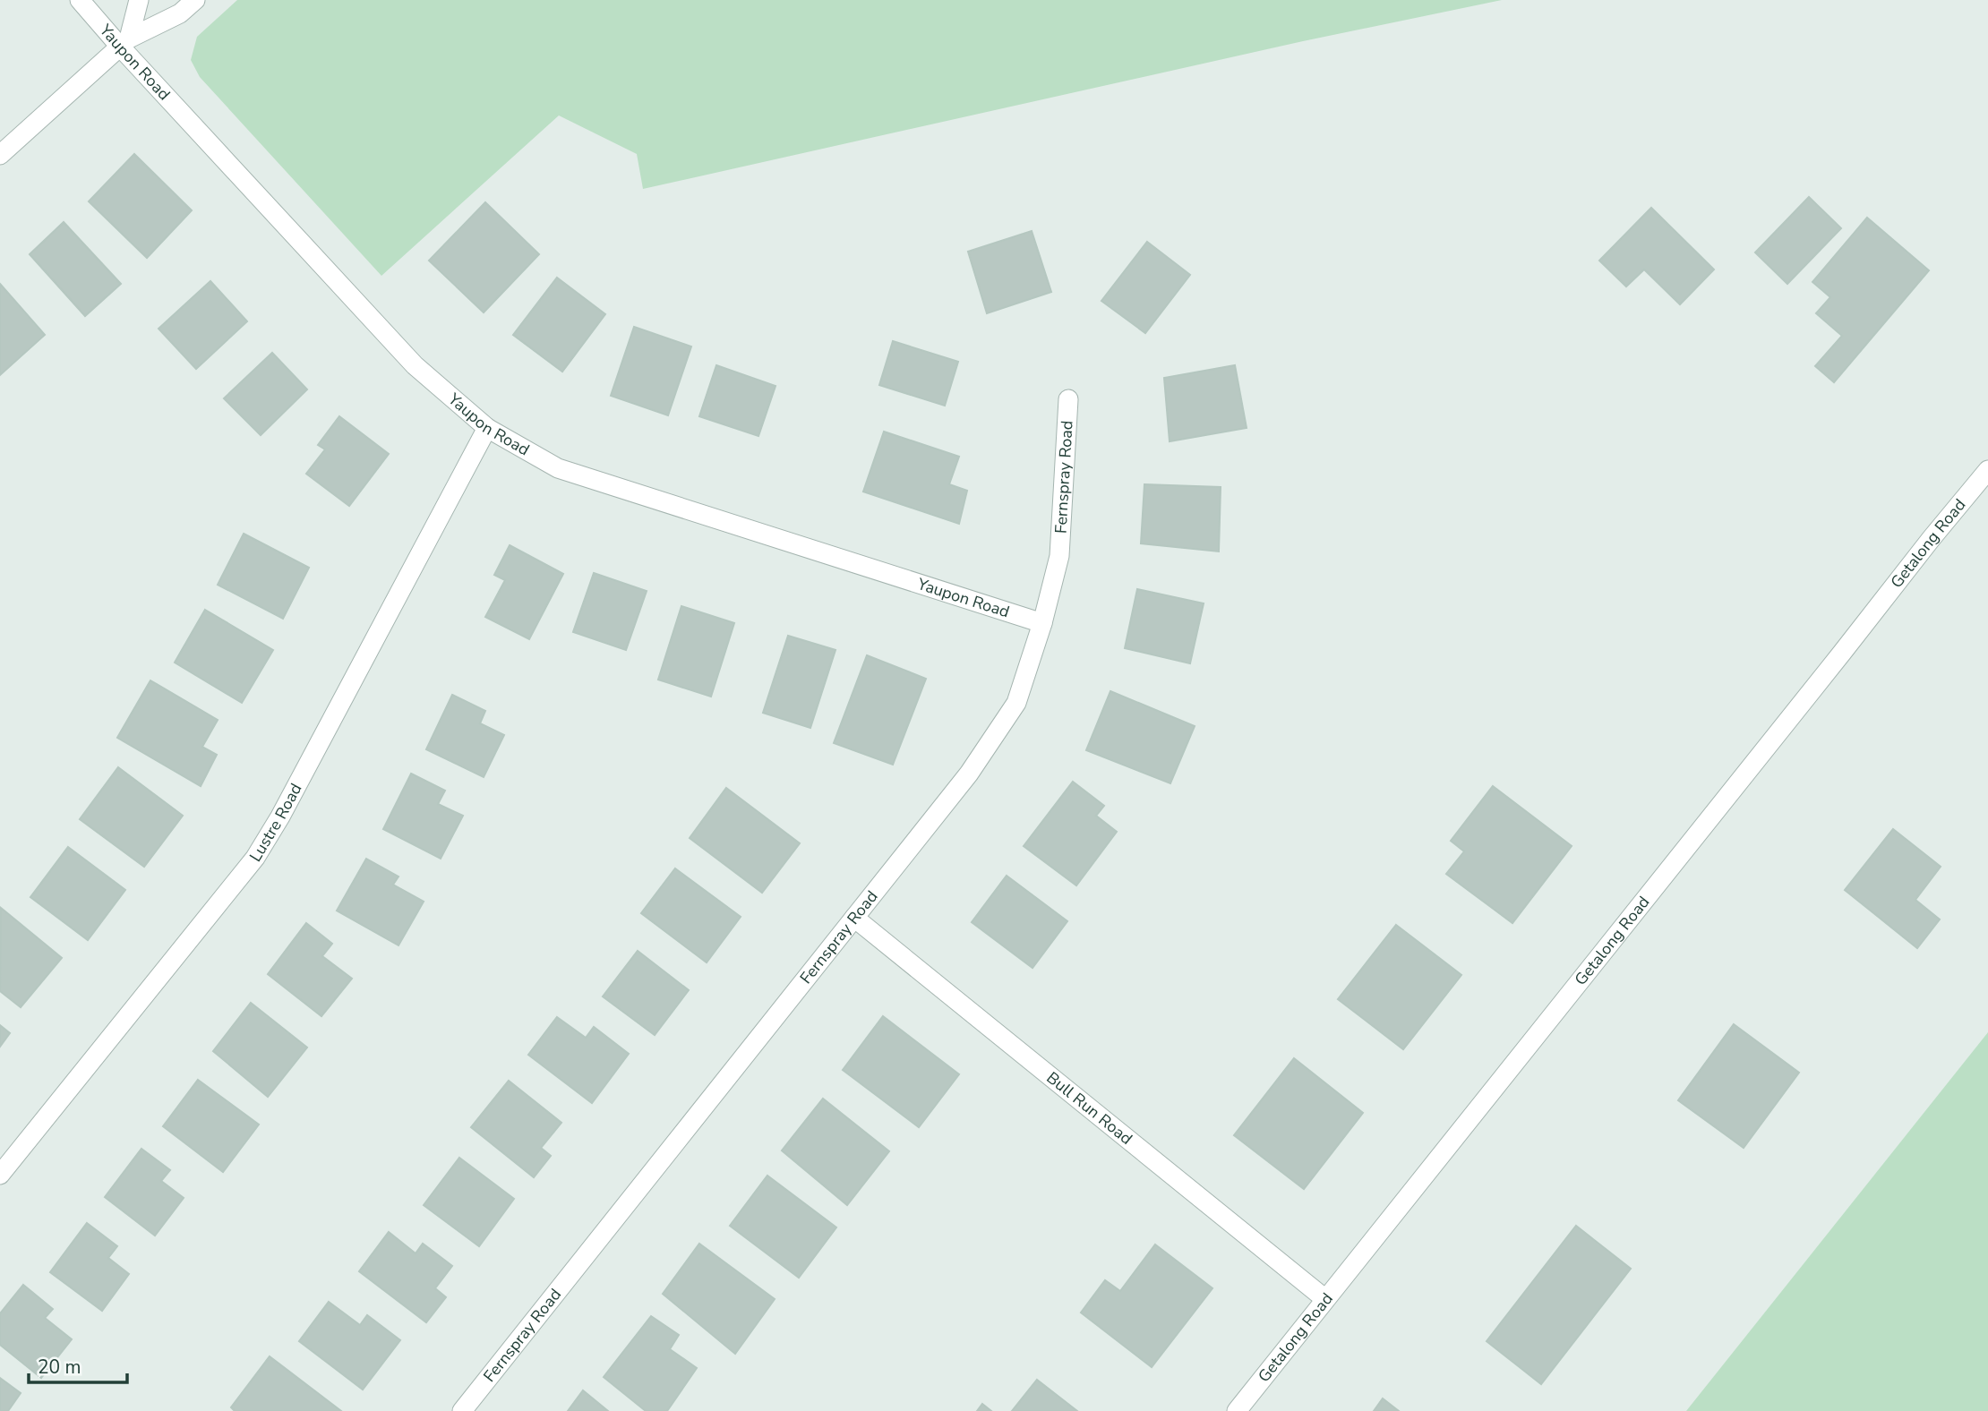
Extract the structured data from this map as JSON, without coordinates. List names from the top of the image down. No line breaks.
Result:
{"streets":{"street":["Yaupon Road","Fernspray Road","Getalong Road","Lustre Road","Bull Run Road"]},"crossings":[["Yaupon Road","Fernspray Road"],["Yaupon Road","Lustre Road"],["Fernspray Road","Bull Run Road"],["Getalong Road","Bull Run Road"]],"scale_bar":"20 m"}
